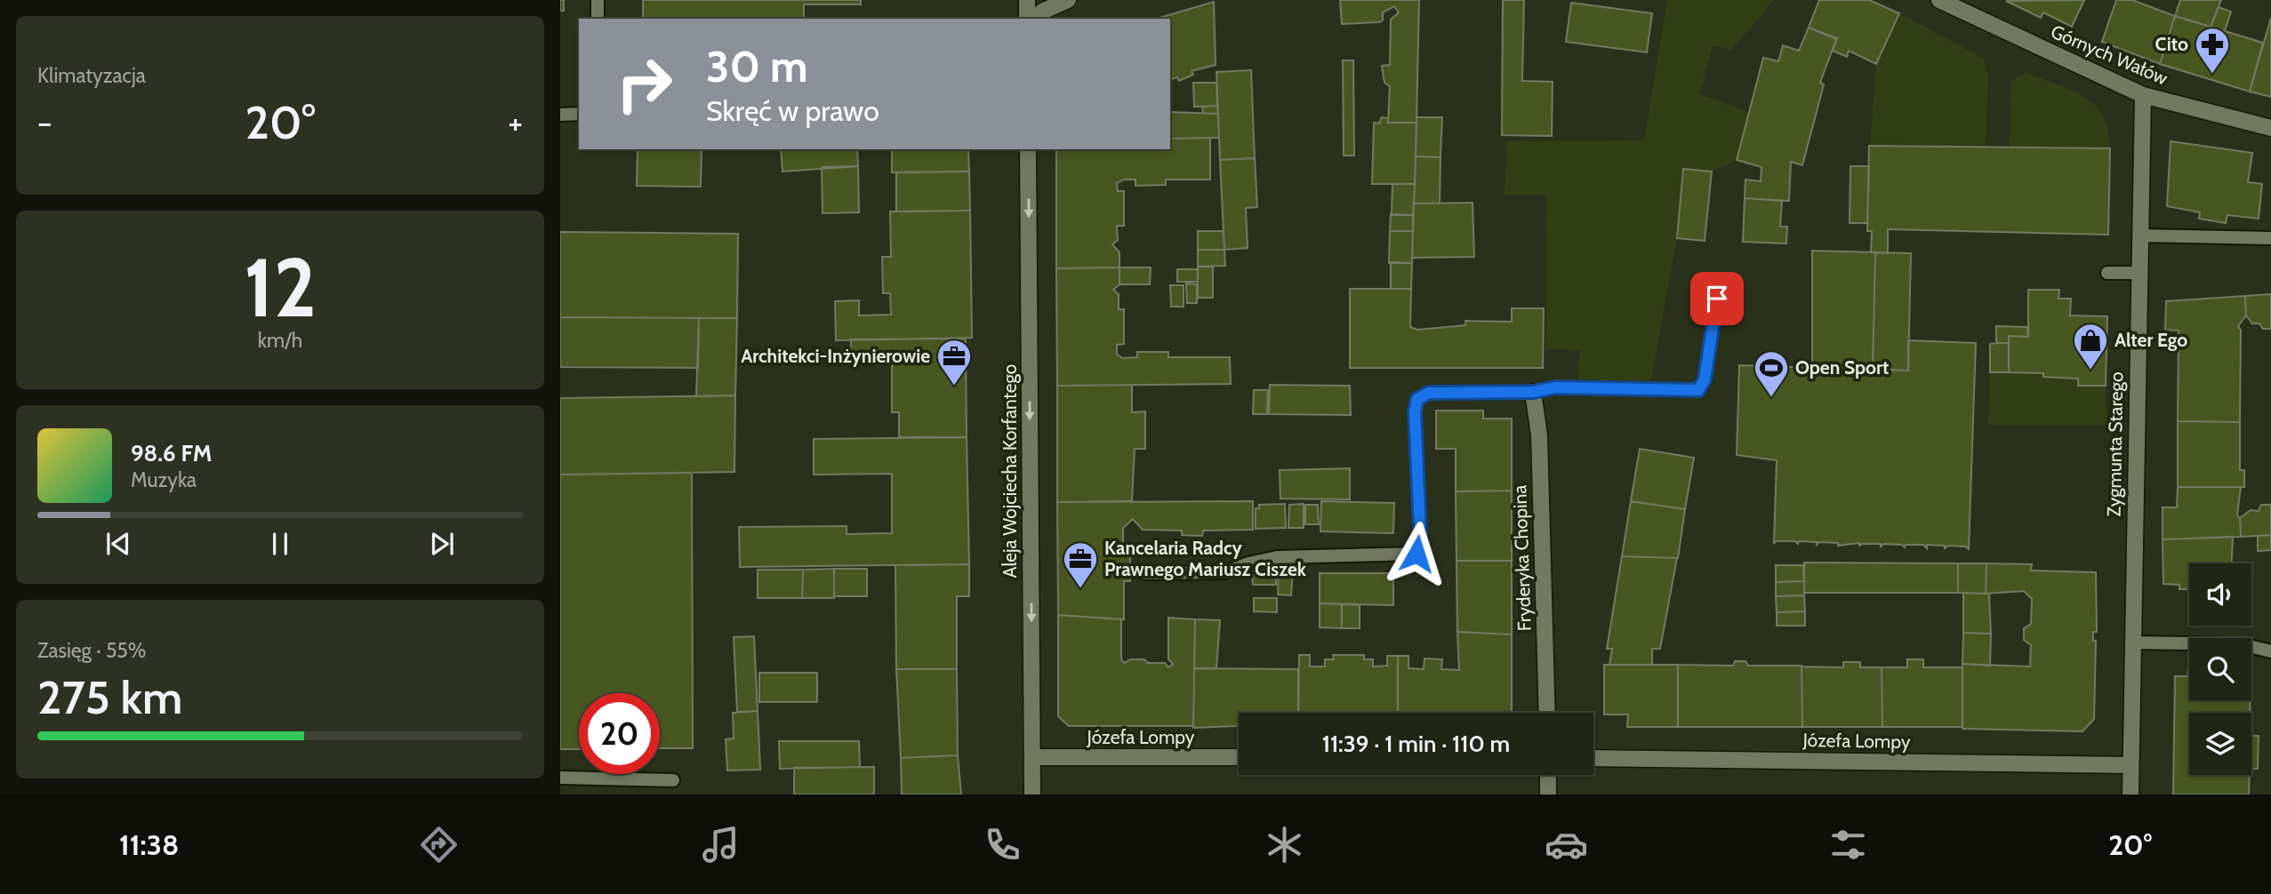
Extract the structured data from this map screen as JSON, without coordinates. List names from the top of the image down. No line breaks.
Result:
{"streets":{"street":["Górnych Wałów","Zygmunta Starego","Aleja Wojciecha Korfantego","Fryderyka Chopina","Józefa Lompy"]},"crossings":[["Górnych Wałów","Zygmunta Starego"],["Zygmunta Starego","Józefa Lompy"],["Aleja Wojciecha Korfantego","Józefa Lompy"]],"one_way":["Aleja Wojciecha Korfantego"],"places":{"pharmacy":["Cito"],"shop":["Alter Ego"],"office":["Architekci-Inżynierowie","Kancelaria Radcy Prawnego Mariusz Ciszek"],"sports":["Open Sport"]},"page":{"tile":["Klimatyzacja",["12","km/h"],["Zasięg · 55%","275 km"]],"turn":["30 m","Skręć w prawo"],"heat":["−","20°","+"],"song":["98.6 FM","Muzyka"],"limit":"20","trip":"11:39 · 1 min · 110 m","tabs":["11:38","20°"]}}
